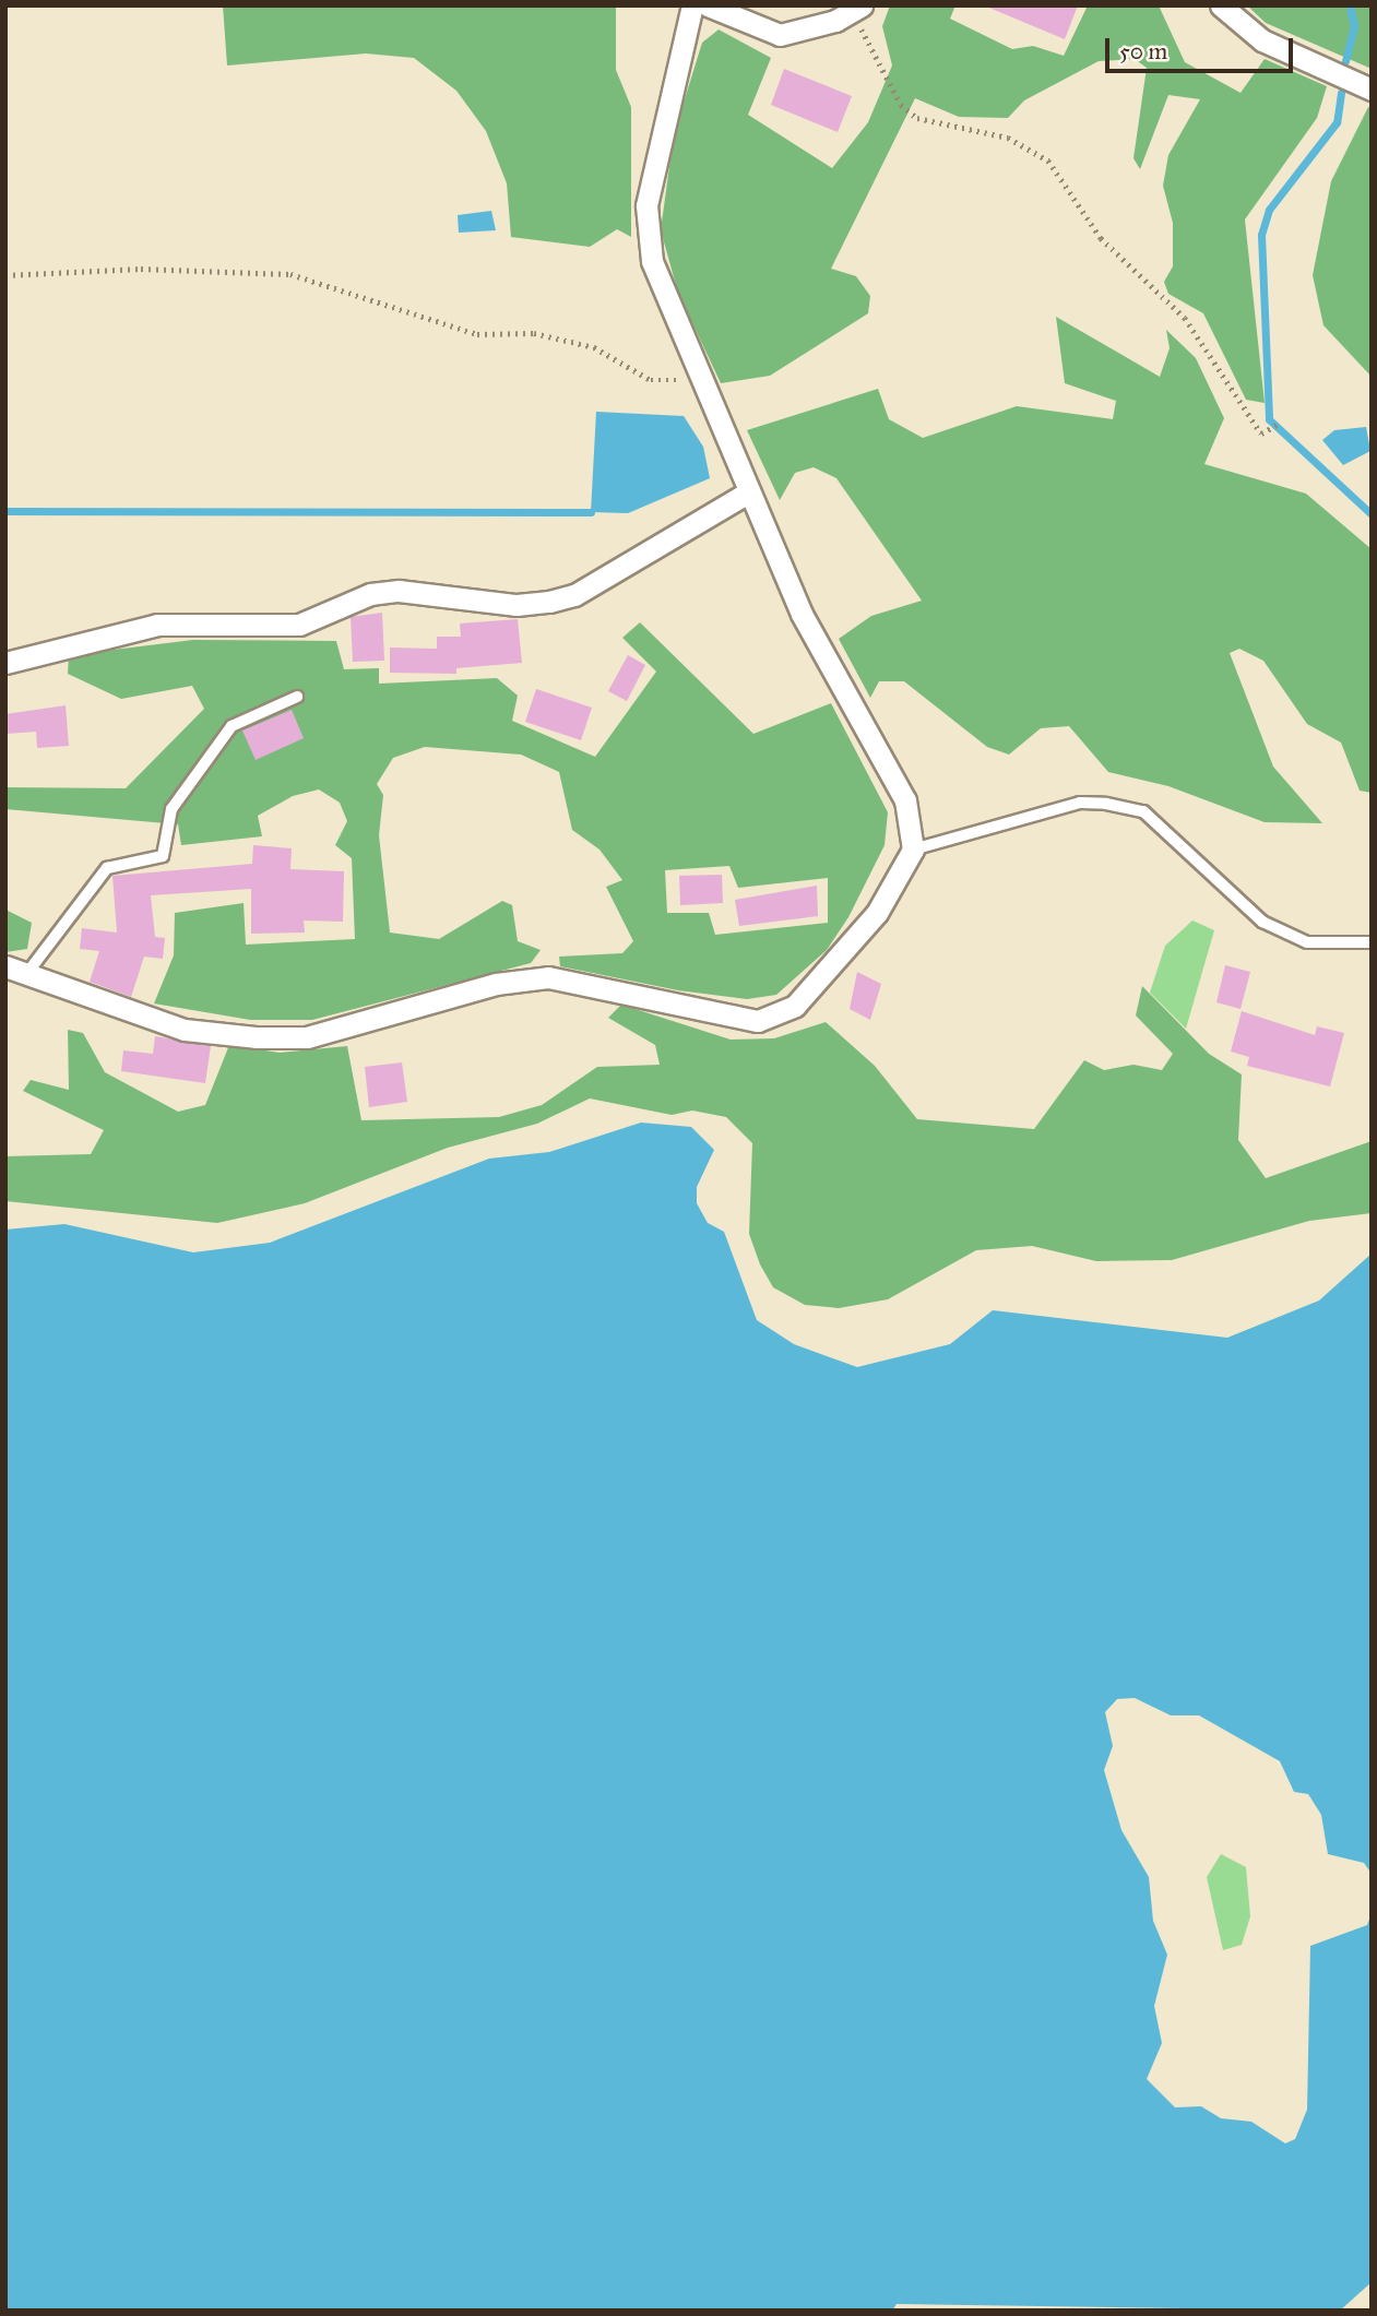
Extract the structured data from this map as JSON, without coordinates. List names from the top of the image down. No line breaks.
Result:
{"scale_bar":"50 m"}
